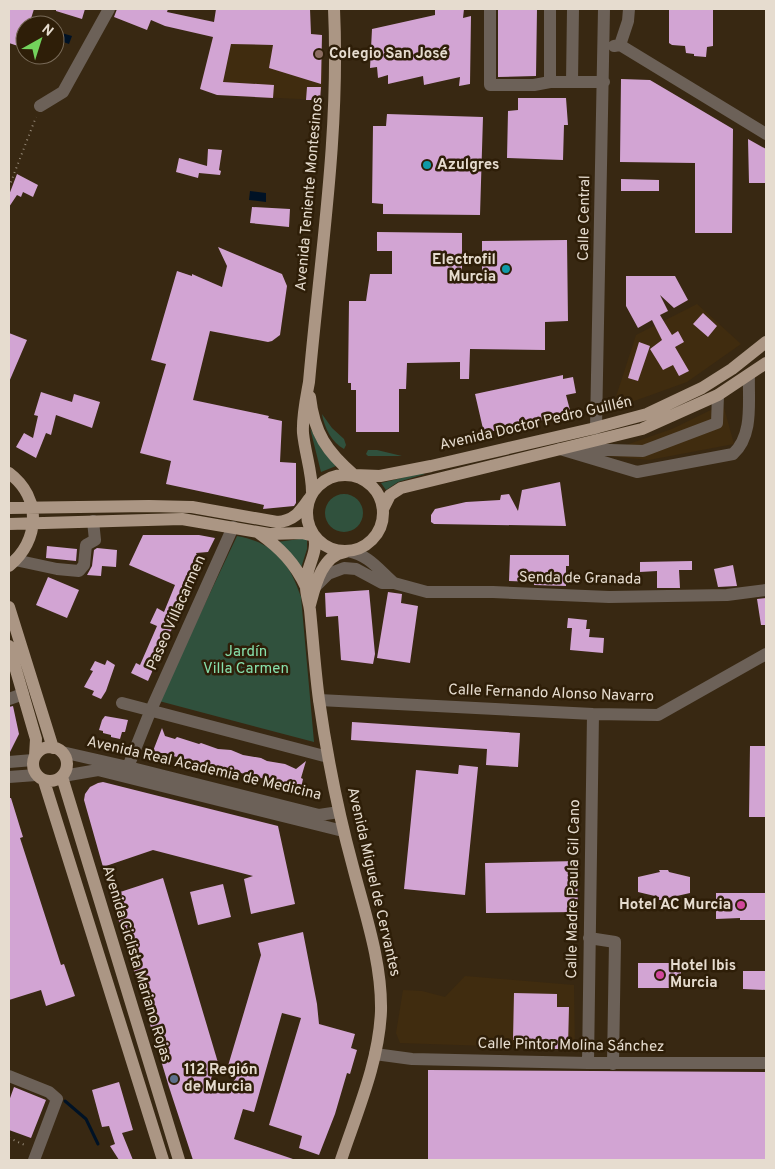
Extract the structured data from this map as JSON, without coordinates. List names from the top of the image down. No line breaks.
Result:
{"streets":{"main road":["Avenida Teniente Montesinos","Avenida Doctor Pedro Guillén","Avenida Miguel de Cervantes","Avenida Ciclista Mariano Rojas"],"street":["Calle Central","Senda de Granada","Paseo Villacarmen","Calle Fernando Alonso Navarro","Avenida Real Academia de Medicina","Calle Madre Paula Gil Cano","Calle Pintor Molina Sánchez"]},"crossings":[["Avenida Teniente Montesinos","Avenida Doctor Pedro Guillén"],["Avenida Teniente Montesinos","Avenida Miguel de Cervantes"],["Calle Central","Avenida Doctor Pedro Guillén"],["Avenida Doctor Pedro Guillén","Avenida Miguel de Cervantes"],["Senda de Granada","Avenida Miguel de Cervantes"],["Paseo Villacarmen","Avenida Real Academia de Medicina"],["Calle Fernando Alonso Navarro","Avenida Miguel de Cervantes"],["Calle Fernando Alonso Navarro","Calle Madre Paula Gil Cano"],["Avenida Real Academia de Medicina","Avenida Miguel de Cervantes"],["Avenida Real Academia de Medicina","Avenida Ciclista Mariano Rojas"],["Avenida Miguel de Cervantes","Calle Pintor Molina Sánchez"],["Calle Madre Paula Gil Cano","Calle Pintor Molina Sánchez"]],"parks":["Jardín Villa Carmen"],"places":["Colegio San José","Azulgres","Electrofil Murcia","Hotel AC Murcia","Hotel Ibis Murcia","112 Región de Murcia"],"north":"top right"}
